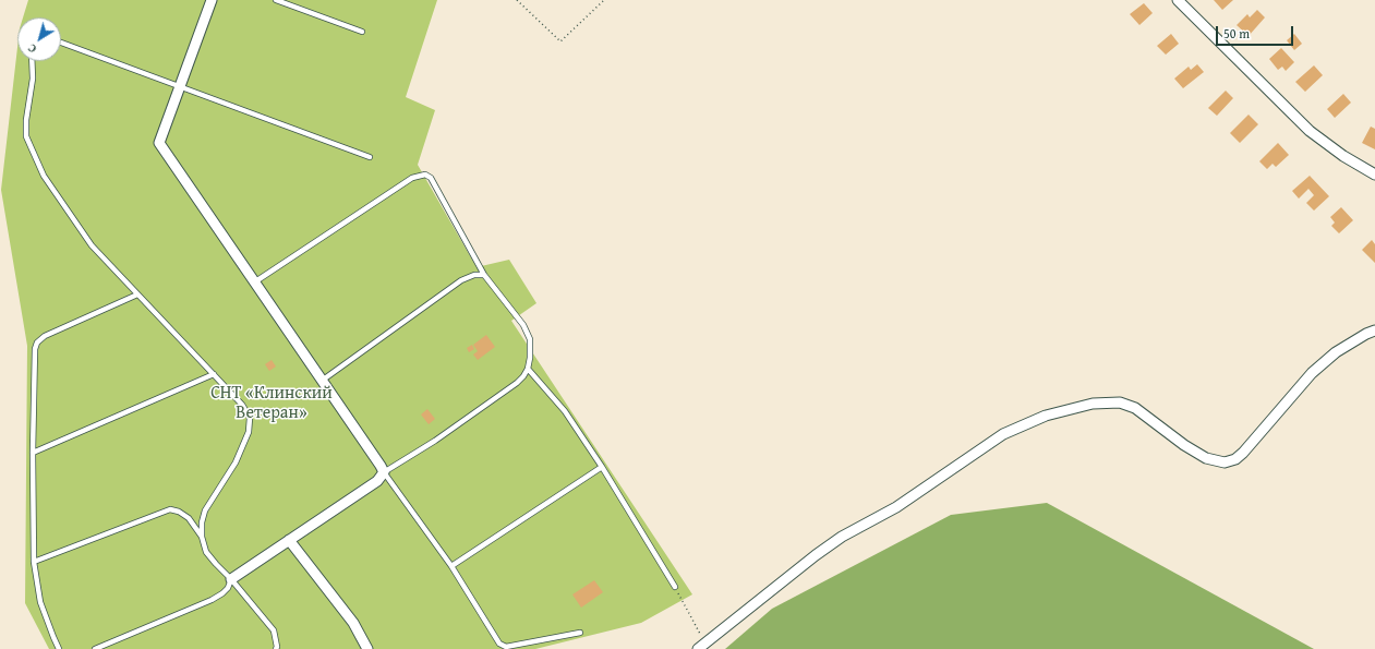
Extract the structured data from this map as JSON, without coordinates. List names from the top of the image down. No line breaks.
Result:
{"parks":["СНТ «Клинский Ветеран»"],"scale_bar":"50 m","north":"bottom left"}
